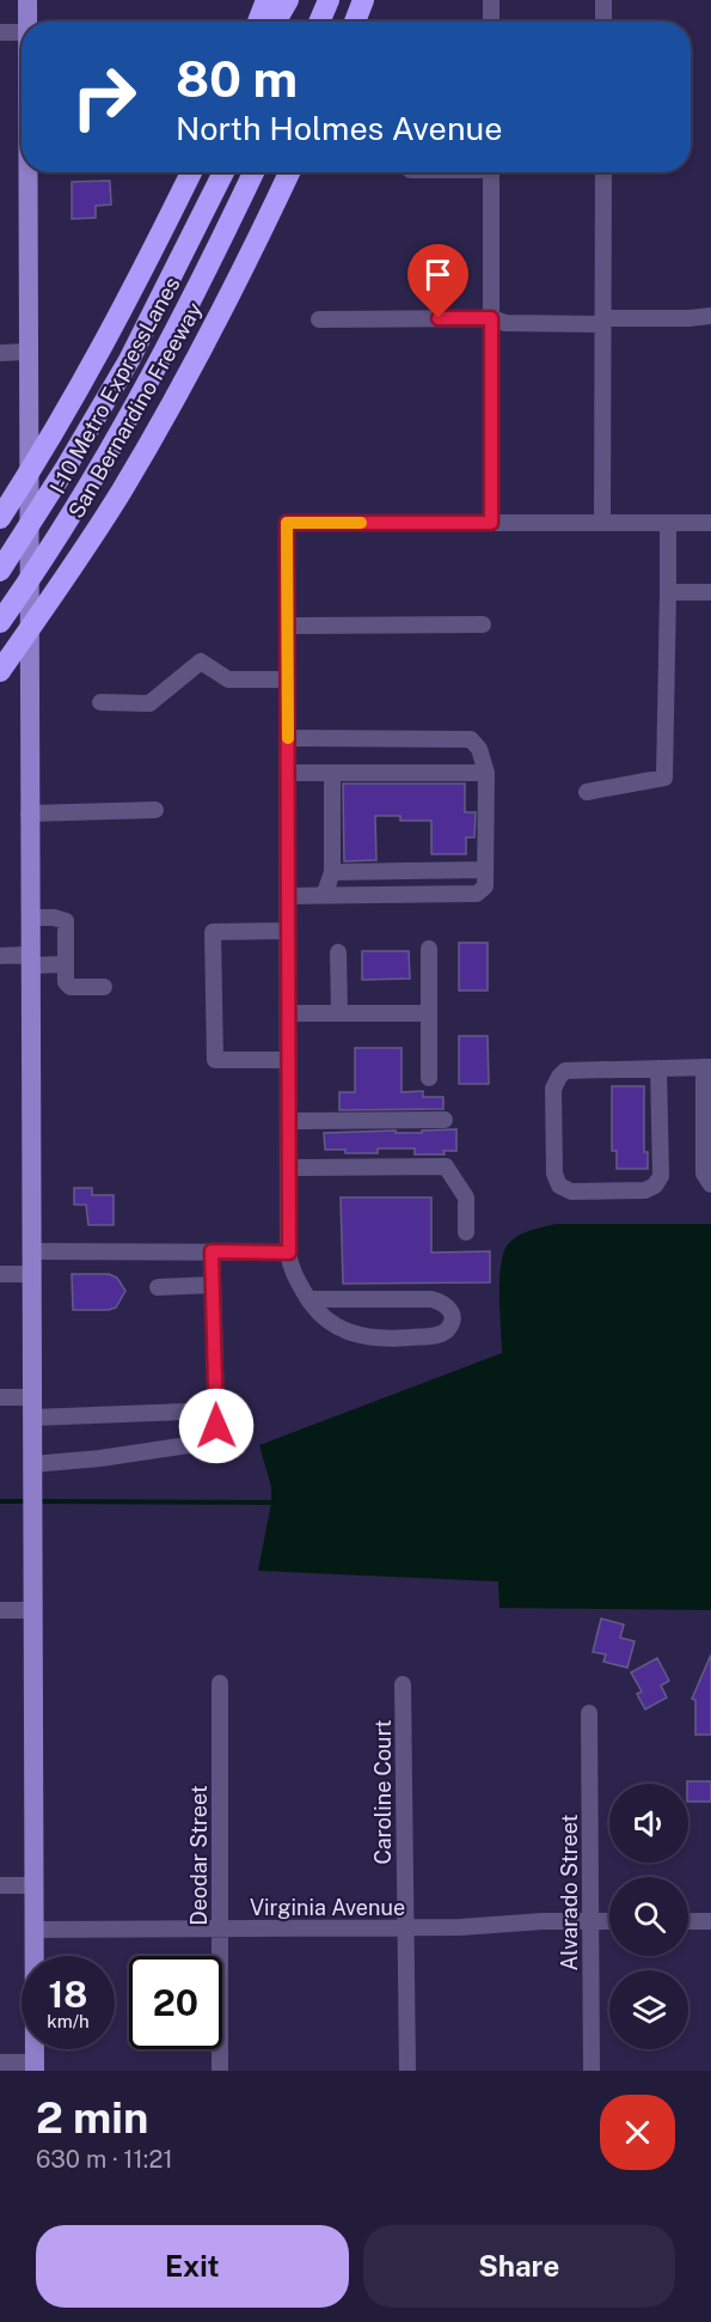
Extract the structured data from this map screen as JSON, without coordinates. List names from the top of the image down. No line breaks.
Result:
{"streets":{"highway":["I-10 Metro ExpressLanes","San Bernardino Freeway"],"street":["Caroline Court","Deodar Street","Alvarado Street","Virginia Avenue"]},"crossings":[["Caroline Court","Virginia Avenue"],["Deodar Street","Virginia Avenue"],["Alvarado Street","Virginia Avenue"]],"page":{"turn":["80 m","North Holmes Avenue"],"speed":"18 km/h","limit":"20","heading":["2 min","630 m · 11:21"],"buttons":["Exit","Share"]}}
